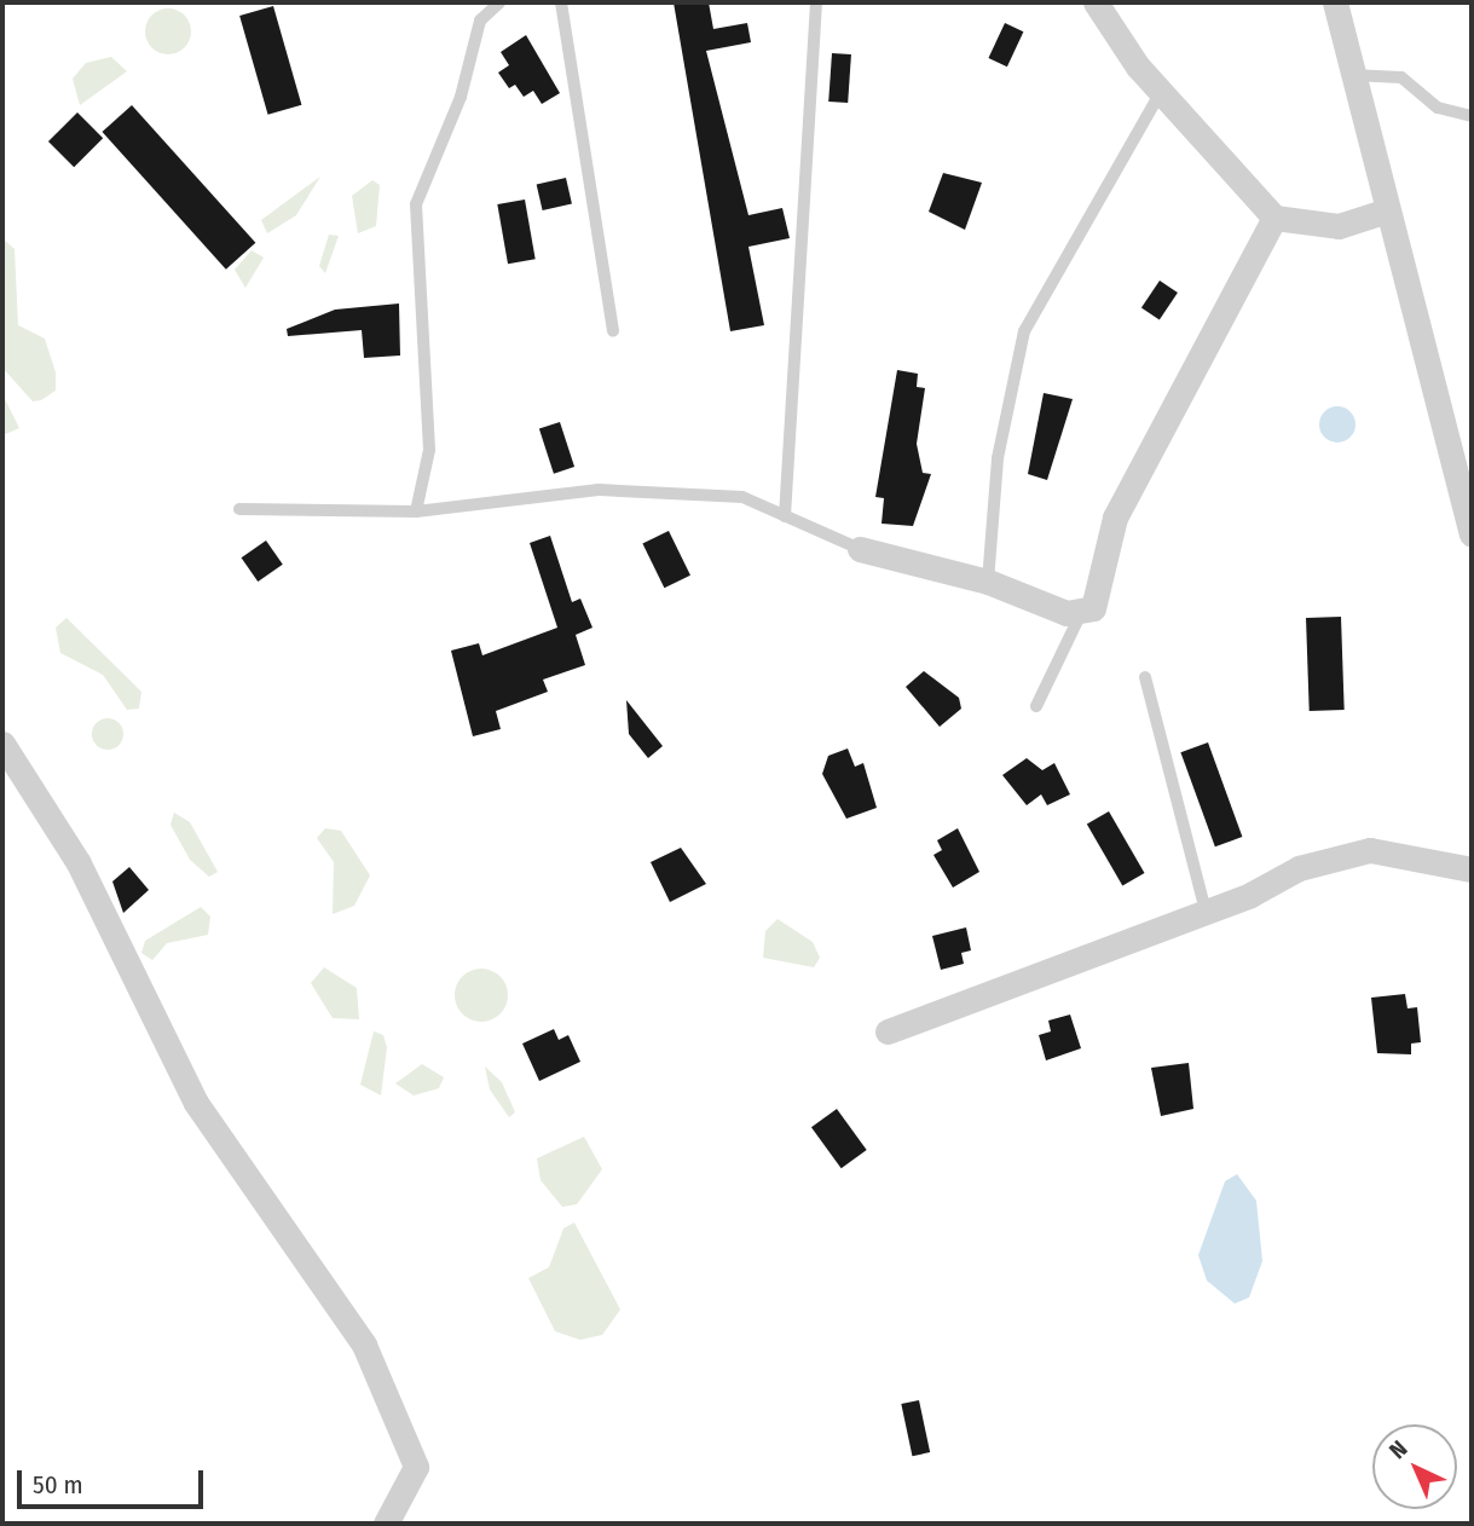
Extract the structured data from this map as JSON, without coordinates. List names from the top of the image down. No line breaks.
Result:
{"scale_bar":"50 m","north":"top left"}
